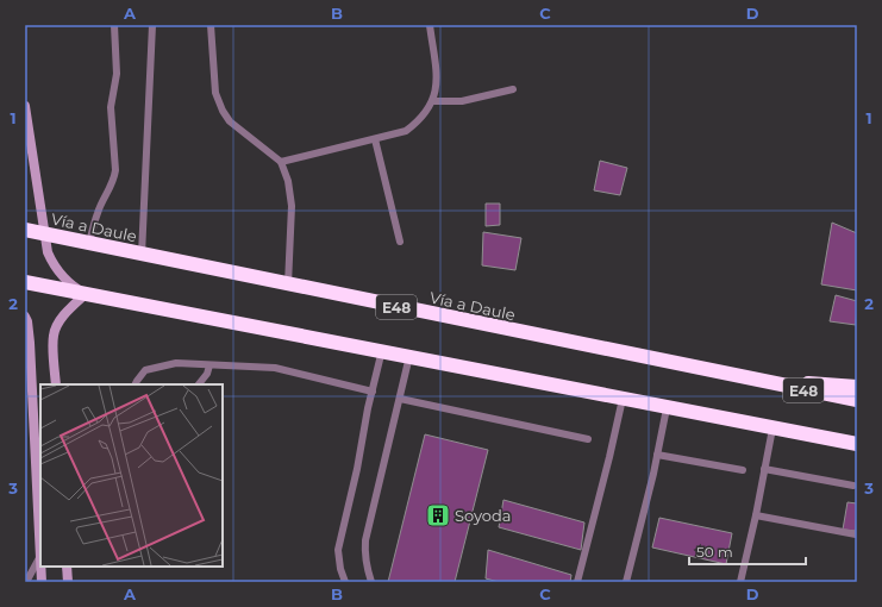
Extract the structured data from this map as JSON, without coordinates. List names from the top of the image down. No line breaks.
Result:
{"streets":{"highway":["Vía a Daule","E48"]},"places":{"building":["Soyoda"]},"scale_bar":"50 m","grid":{"columns":["A","B","C","D"],"rows":["1","2","3"]}}
